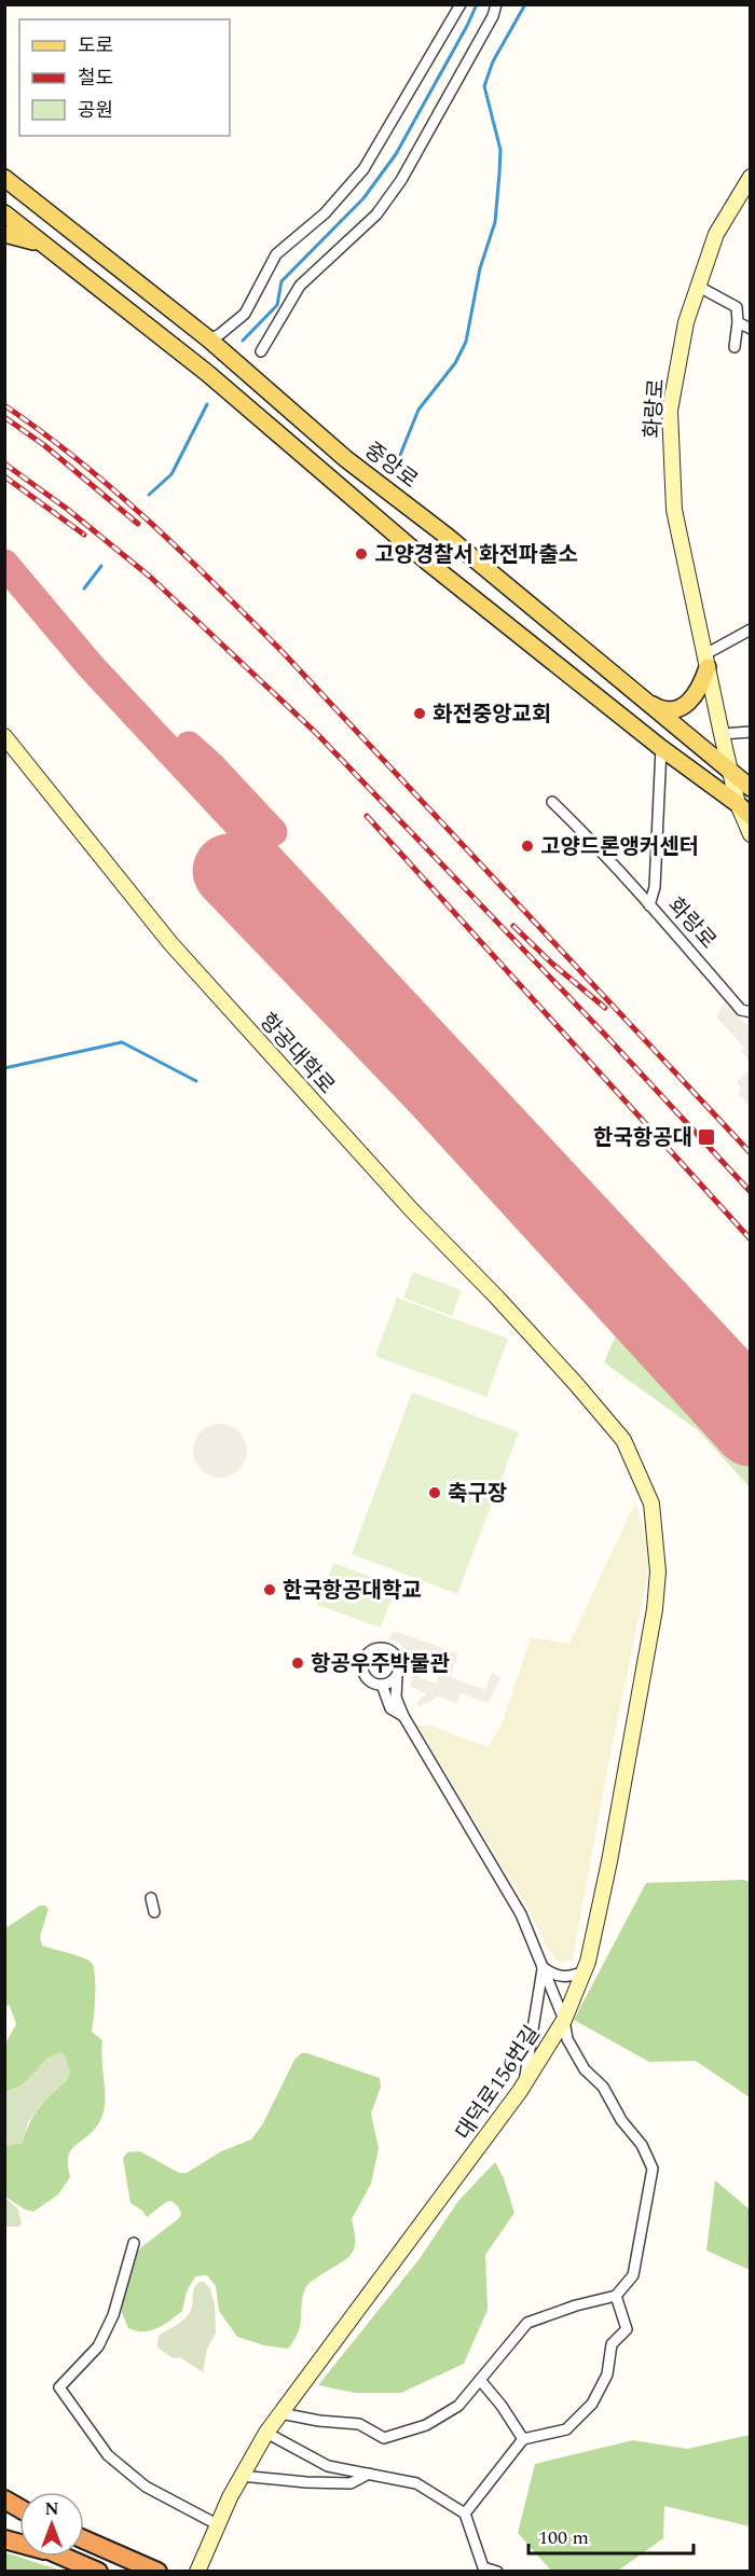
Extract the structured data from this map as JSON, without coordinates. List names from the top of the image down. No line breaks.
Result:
{"streets":{"main road":["중앙로"],"street":["화랑로","항공대학로","대덕로156번길"]},"crossings":[["화랑로","중앙로"],["항공대학로","대덕로156번길"]],"places":{"other":["고양경찰서 화전파출소","화전중앙교회","고양드론앵커센터","축구장","한국항공대학교","항공우주박물관"],"transit":["한국항공대"]},"legend":["도로","철도","공원"],"scale_bar":"100 m","north":"top"}
